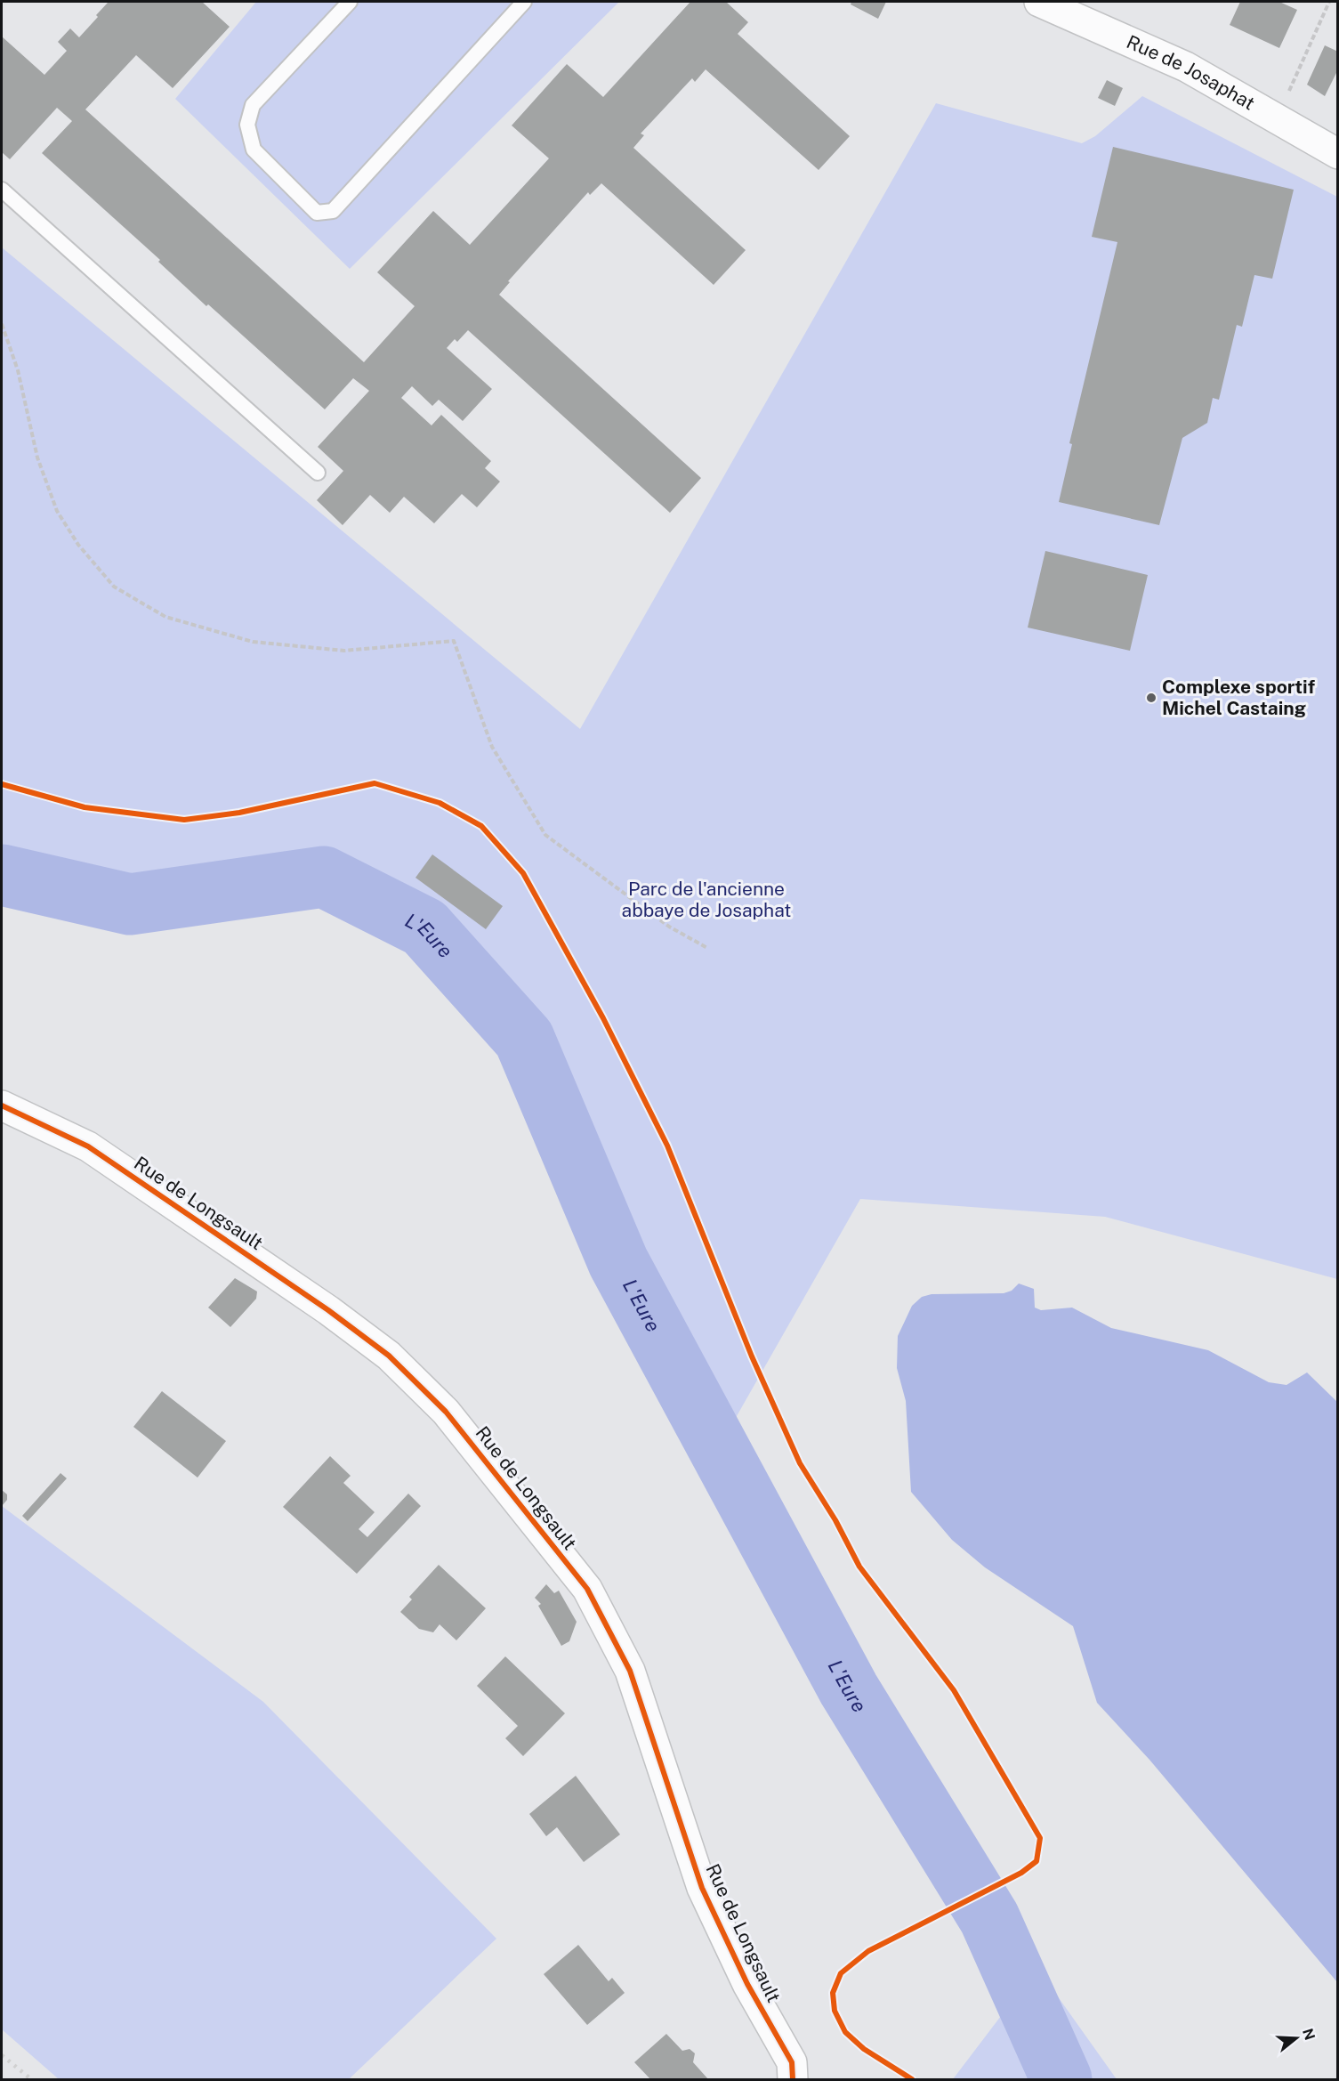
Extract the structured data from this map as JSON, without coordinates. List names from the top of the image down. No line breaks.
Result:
{"streets":{"street":["Rue de Josaphat","Rue de Longsault"]},"water":["L'Eure"],"parks":["Parc de l'ancienne abbaye de Josaphat"],"places":["Complexe sportif Michel Castaing"],"north":"right"}
